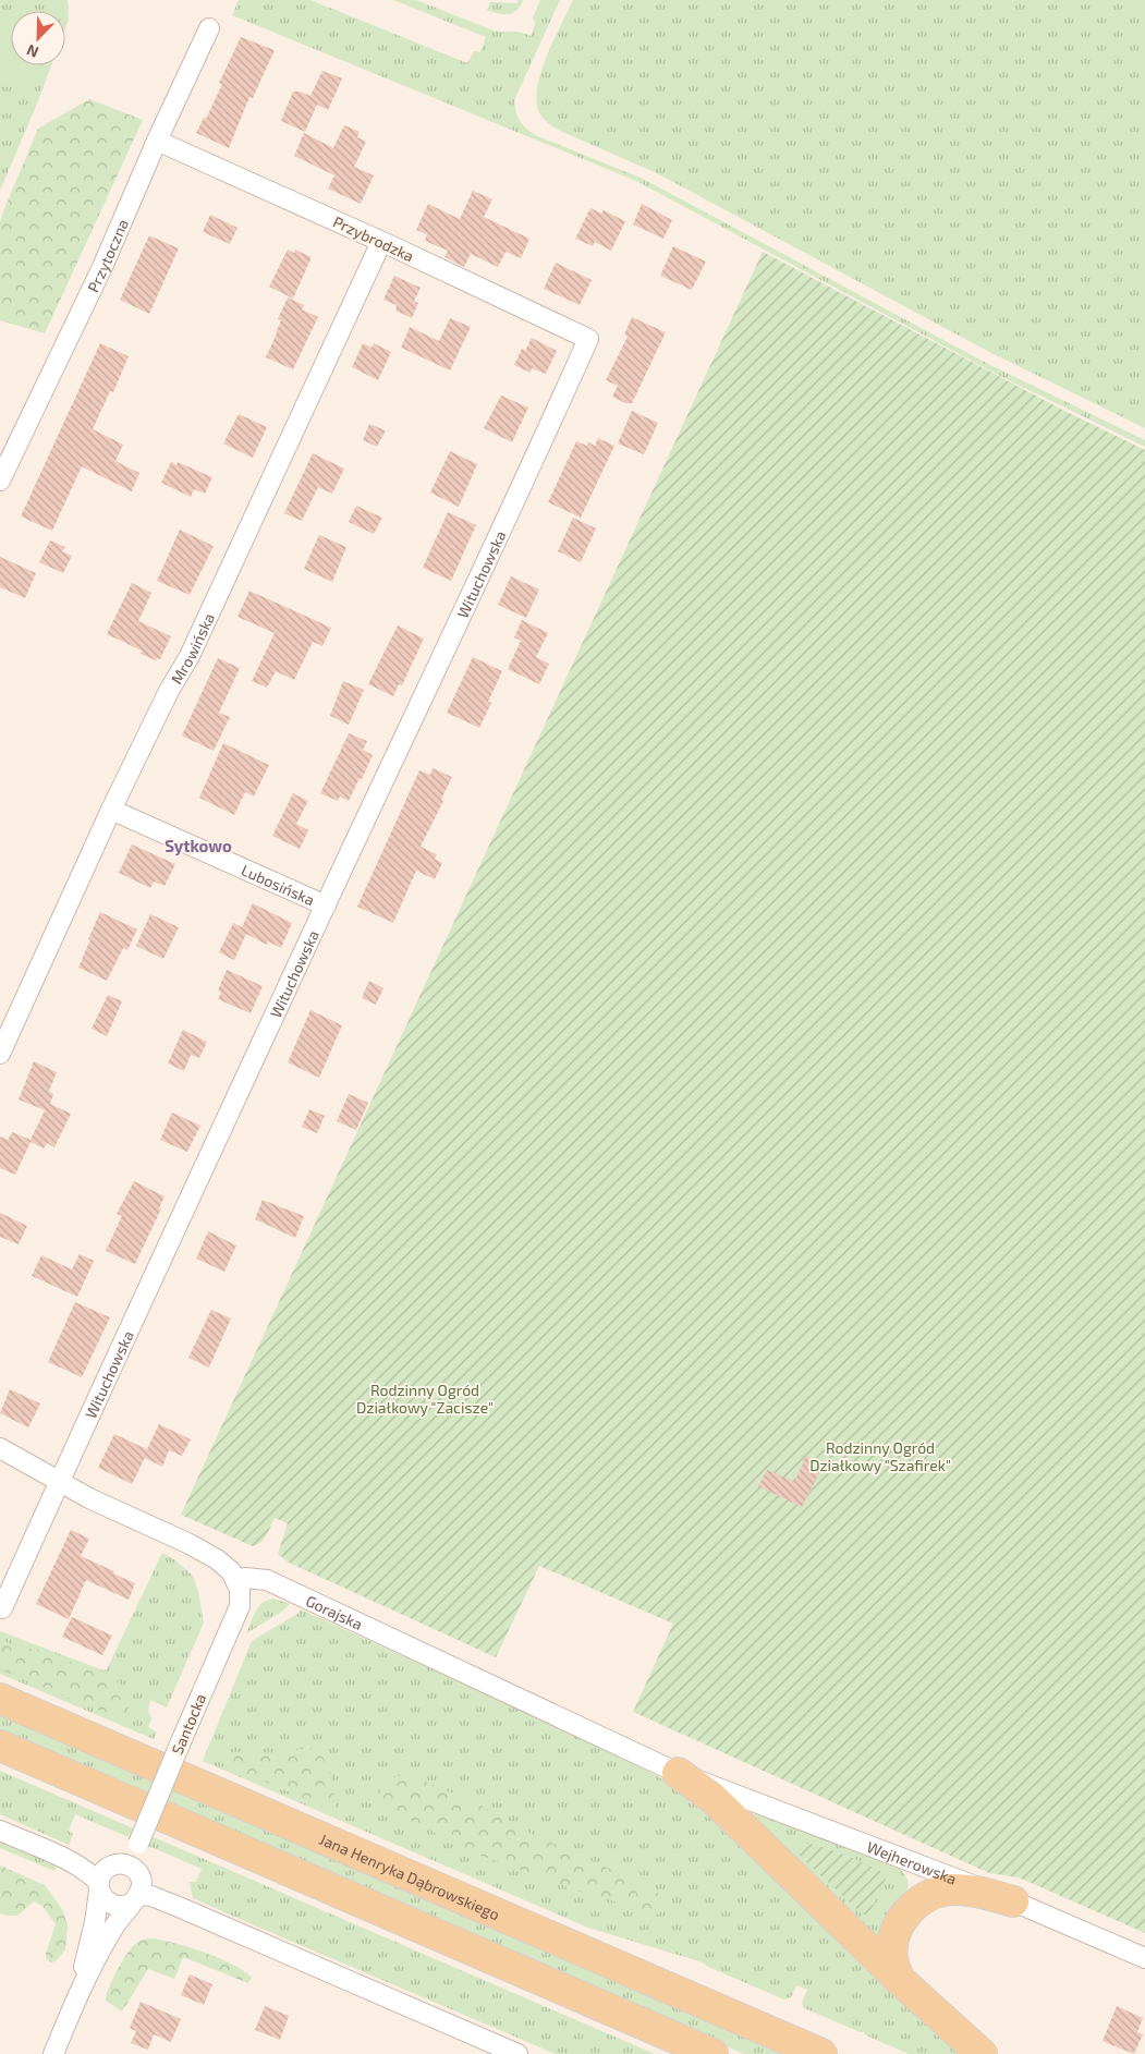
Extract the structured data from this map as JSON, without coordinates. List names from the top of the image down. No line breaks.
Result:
{"streets":{"main road":["Jana Henryka Dąbrowskiego"],"street":["Przybrodzka","Przytoczna","Wituchowska","Mrowińska","Lubosińska","Gorajska","Santocka","Wejherowska"]},"crossings":[["Przybrodzka","Przytoczna"],["Przybrodzka","Wituchowska"],["Przybrodzka","Mrowińska"],["Wituchowska","Lubosińska"],["Mrowińska","Lubosińska"],["Gorajska","Santocka"],["Gorajska","Wejherowska"]],"districts":["Sytkowo"],"parks":["Rodzinny Ogród Działkowy \"Zacisze\"","Rodzinny Ogród Działkowy \"Szafirek\""],"north":"bottom left"}
